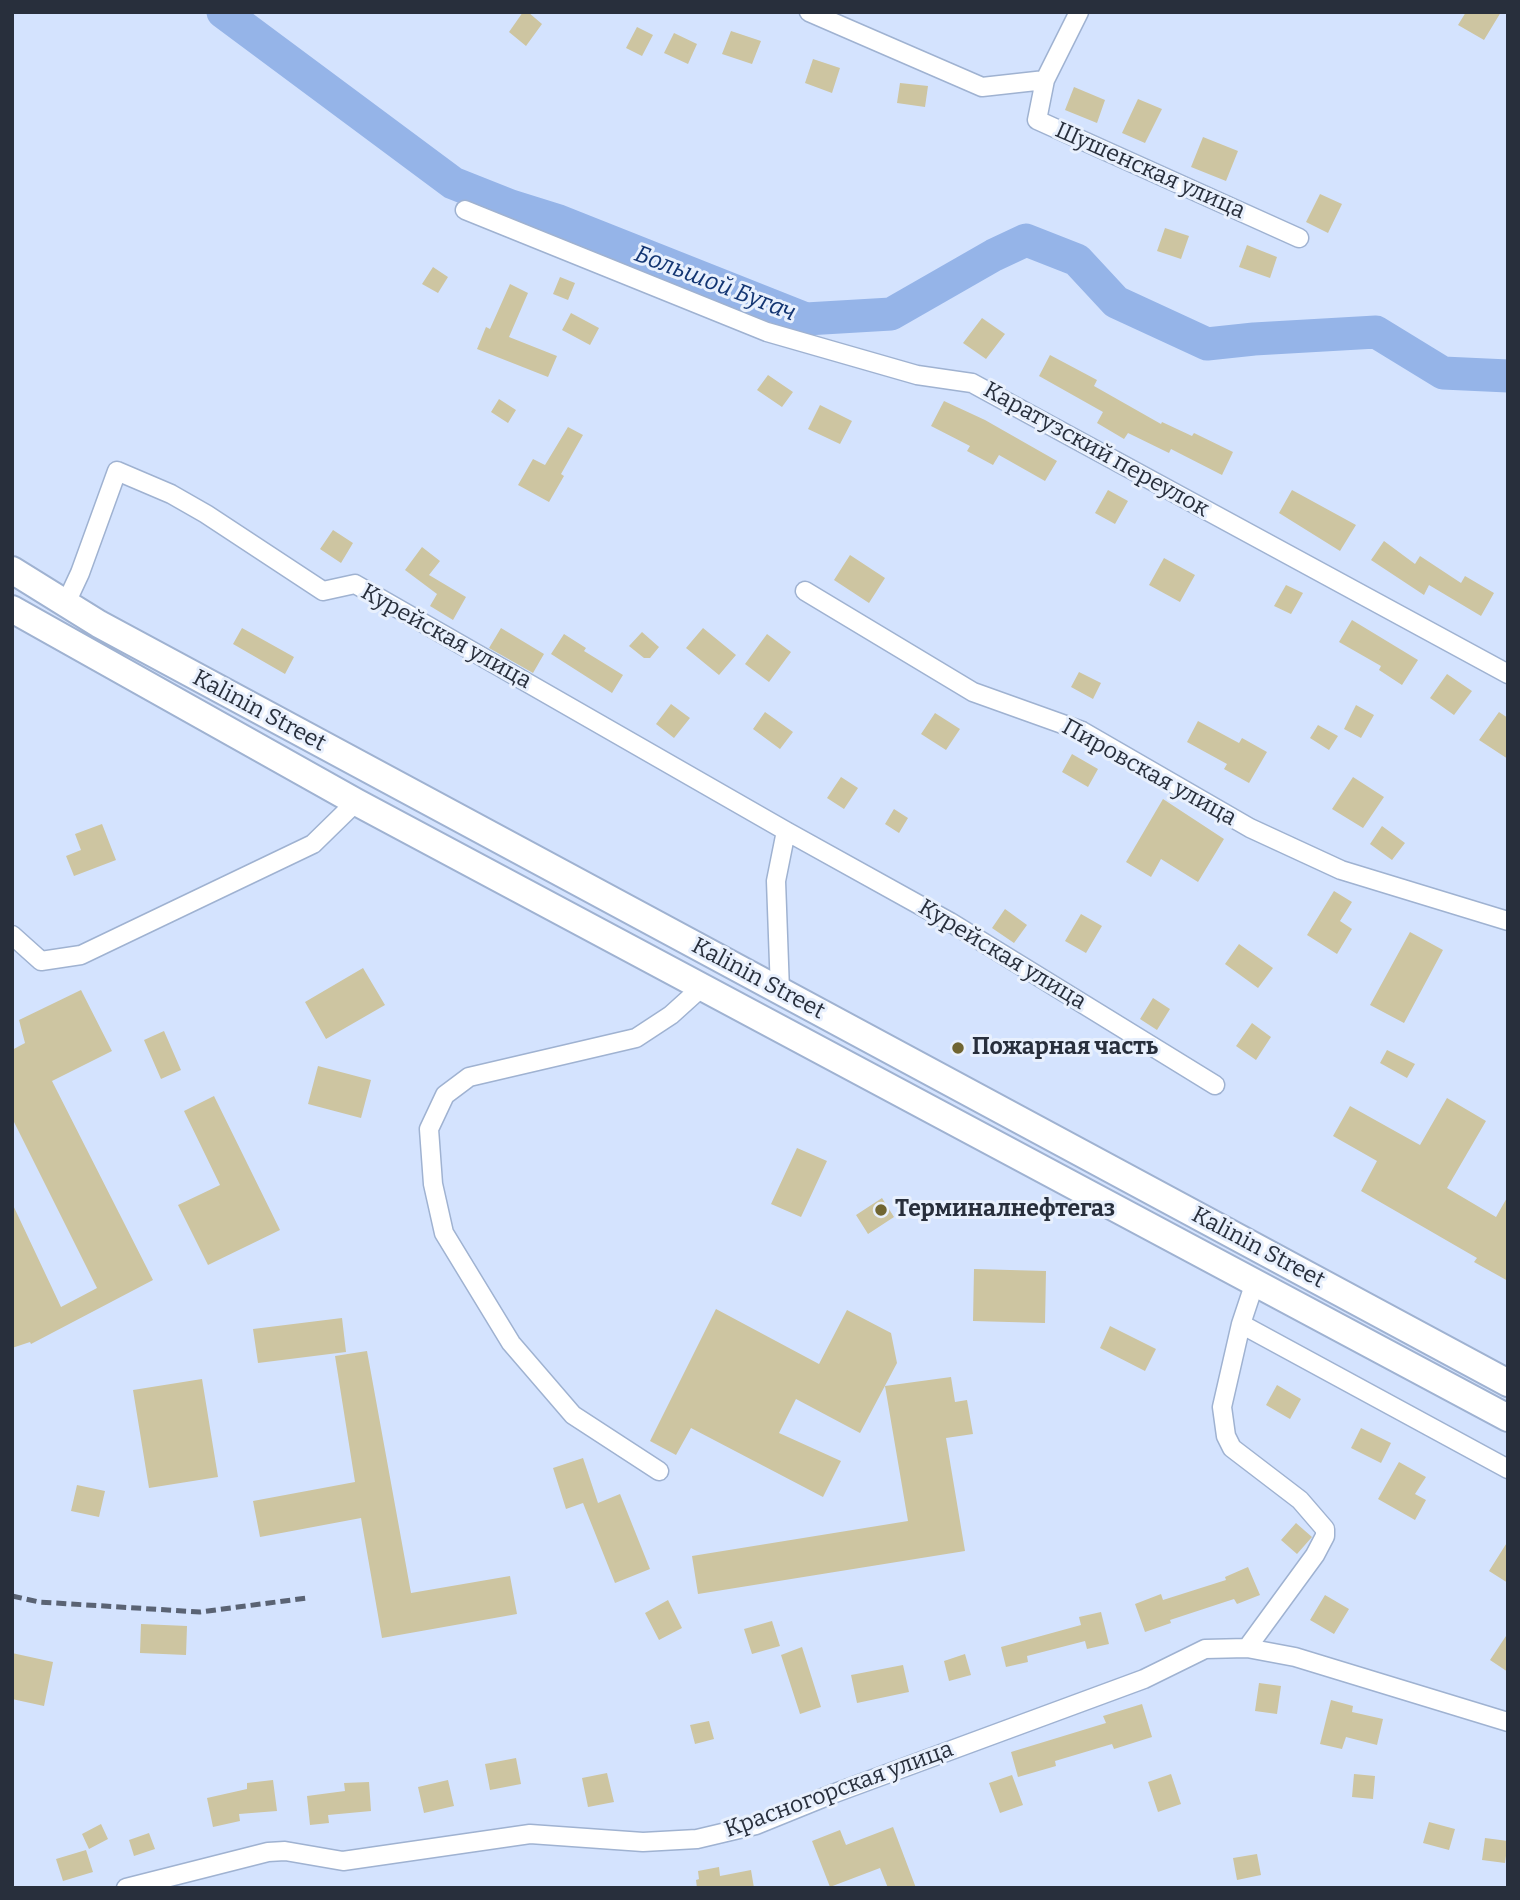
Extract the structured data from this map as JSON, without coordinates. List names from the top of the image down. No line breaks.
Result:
{"streets":{"main road":["Kalinin Street"],"street":["Шушенская улица","Каратузский переулок","Курейская улица","Пировская улица","Красногорская улица"]},"crossings":[["Курейская улица","Kalinin Street"]],"water":["Большой Бугач"],"places":["Пожарная часть","Терминалнефтегаз"]}
